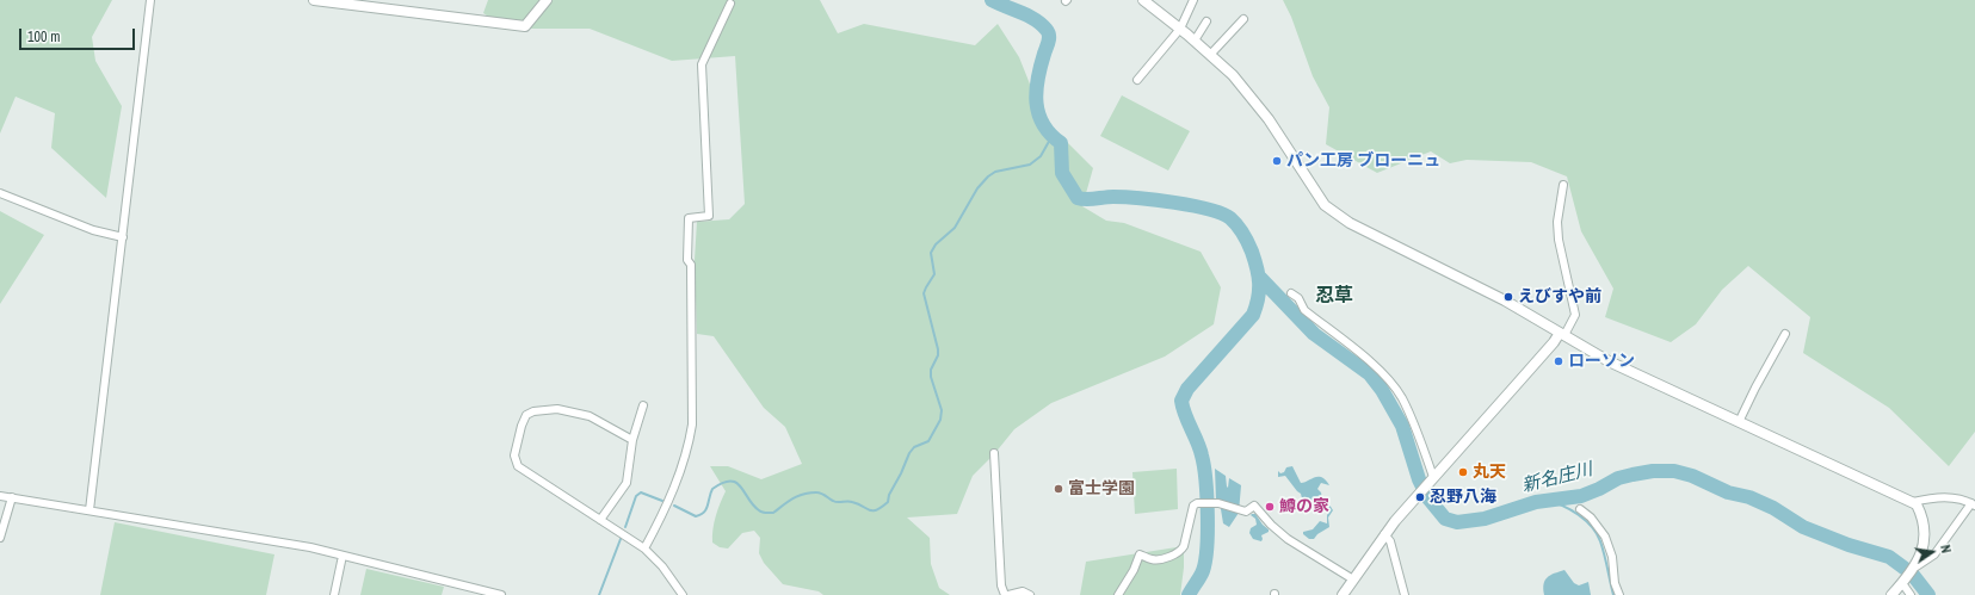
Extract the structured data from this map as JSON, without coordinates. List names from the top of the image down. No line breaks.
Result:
{"districts":["忍草"],"water":["新名庄川"],"places":["パン工房 ブローニュ","えびすや前","ローソン","丸天","富士学園","忍野八海","鱒の家"],"scale_bar":"100 m","north":"right"}
